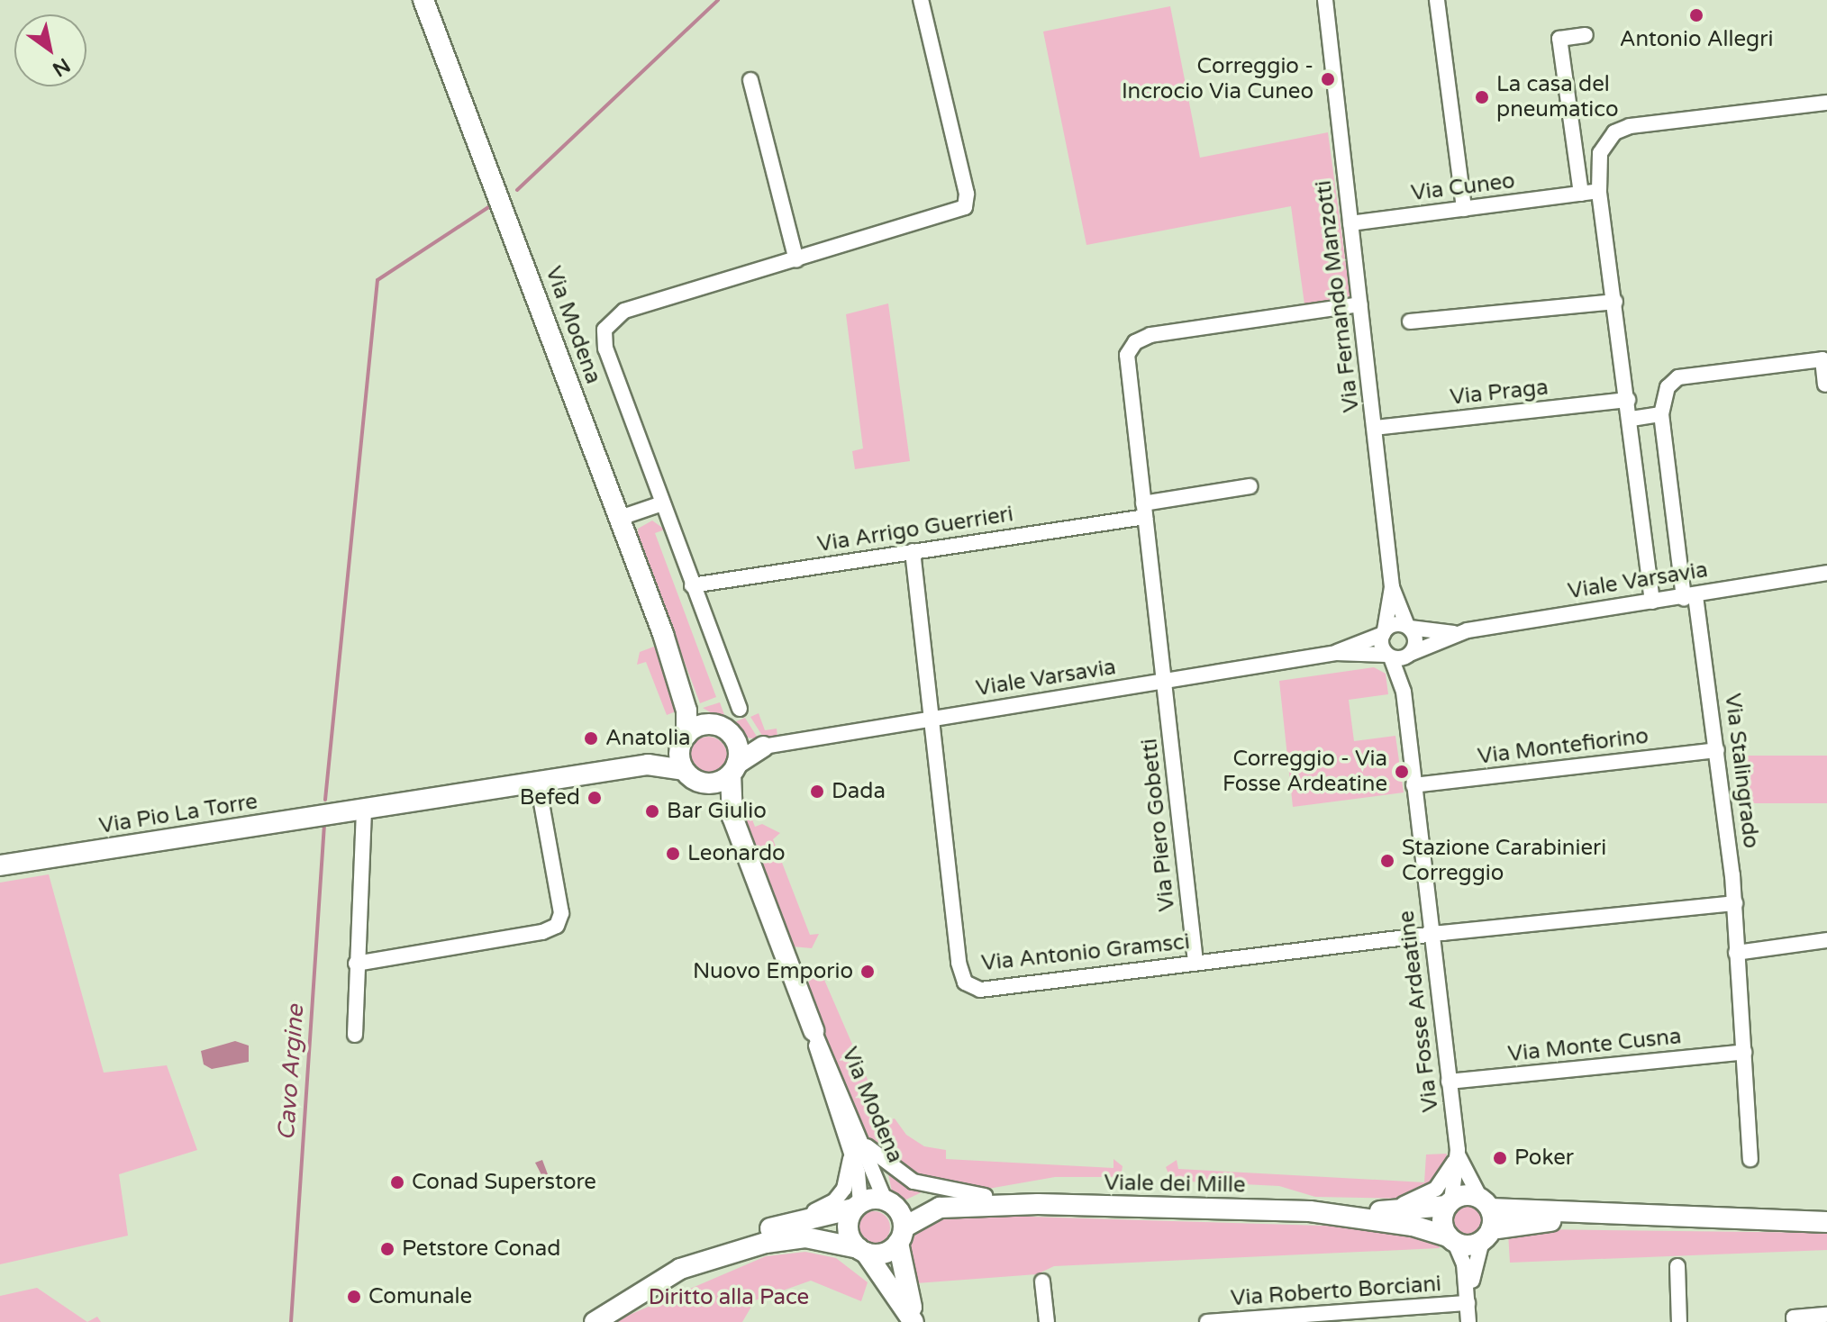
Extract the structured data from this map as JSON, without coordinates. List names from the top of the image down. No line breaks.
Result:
{"streets":{"street":["Via Cuneo","Via Fernando Manzotti","Via Modena","Via Praga","Via Arrigo Guerrieri","Viale Varsavia","Via Montefiorino","Via Stalingrado","Via Pio La Torre","Via Piero Gobetti","Via Antonio Gramsci","Via Fosse Ardeatine","Via Monte Cusna","Viale dei Mille","Via Roberto Borciani"]},"crossings":[["Via Cuneo","Via Fernando Manzotti"],["Via Fernando Manzotti","Via Praga"],["Via Fernando Manzotti","Viale Varsavia"],["Via Fernando Manzotti","Via Piero Gobetti"],["Via Fernando Manzotti","Via Fosse Ardeatine"],["Via Modena","Viale Varsavia"],["Via Modena","Via Pio La Torre"],["Via Modena","Viale dei Mille"],["Via Arrigo Guerrieri","Via Piero Gobetti"],["Viale Varsavia","Via Stalingrado"],["Viale Varsavia","Via Pio La Torre"],["Viale Varsavia","Via Piero Gobetti"],["Viale Varsavia","Via Antonio Gramsci"],["Viale Varsavia","Via Fosse Ardeatine"],["Via Montefiorino","Via Stalingrado"],["Via Montefiorino","Via Fosse Ardeatine"],["Via Stalingrado","Via Antonio Gramsci"],["Via Stalingrado","Via Monte Cusna"],["Via Piero Gobetti","Via Antonio Gramsci"],["Via Antonio Gramsci","Via Fosse Ardeatine"],["Via Fosse Ardeatine","Via Monte Cusna"],["Via Fosse Ardeatine","Viale dei Mille"]],"water":["Cavo Argine"],"parks":["Diritto alla Pace"],"places":["Antonio Allegri","Correggio - Incrocio Via Cuneo","La casa del pneumatico","Anatolia","Correggio - Via Fosse Ardeatine","Dada","Befed","Bar Giulio","Leonardo","Stazione Carabinieri Correggio","Nuovo Emporio","Poker","Conad Superstore","Petstore Conad","Comunale"],"north":"bottom right"}
